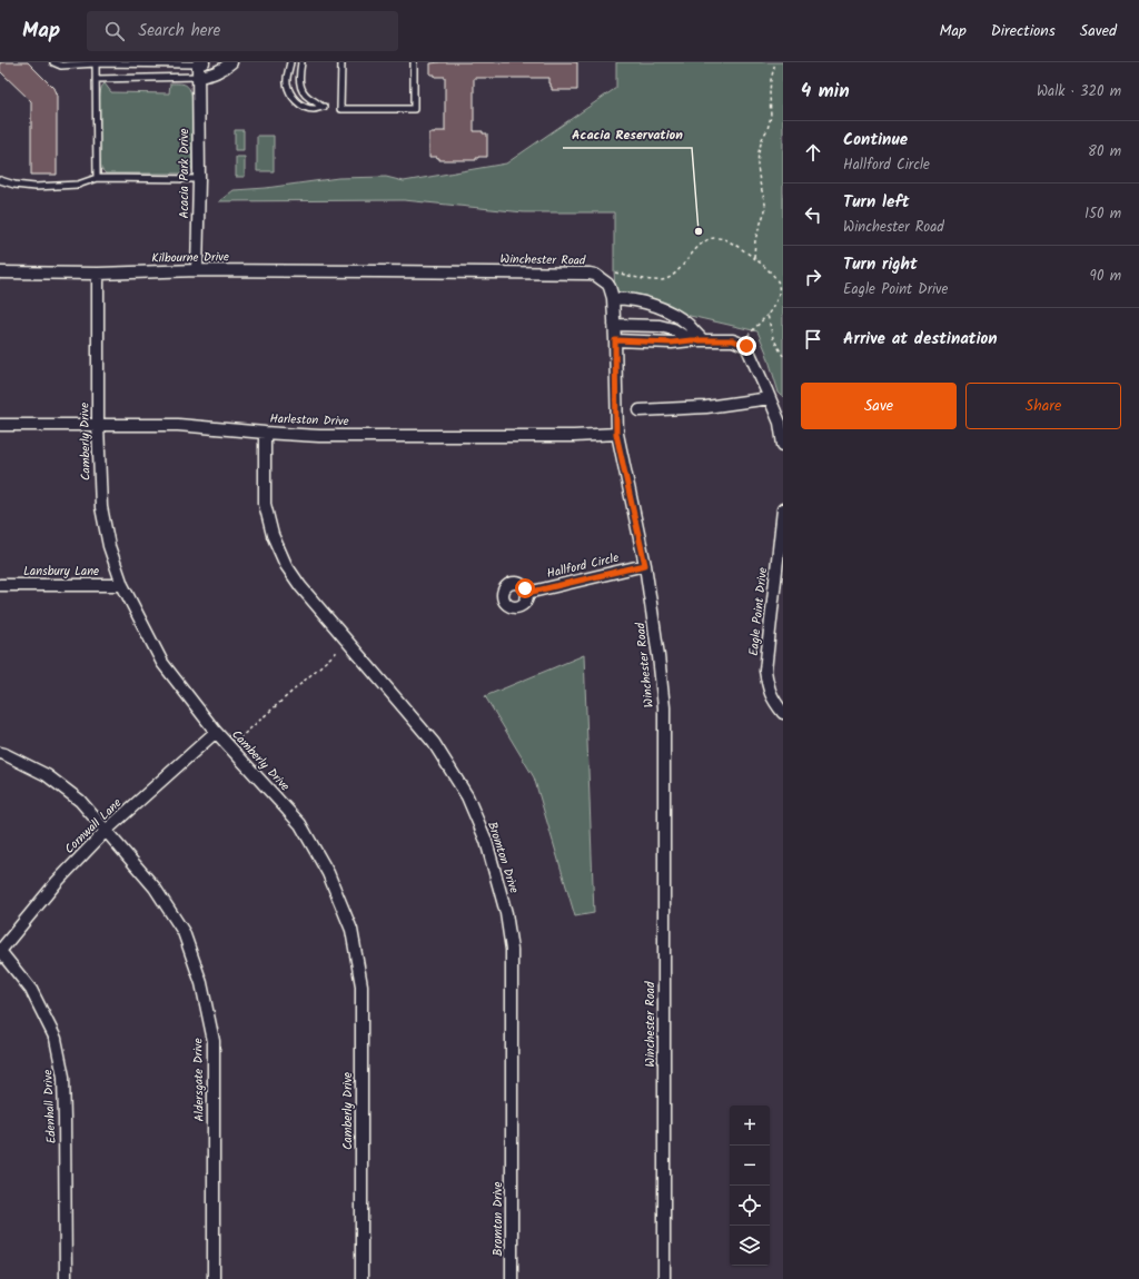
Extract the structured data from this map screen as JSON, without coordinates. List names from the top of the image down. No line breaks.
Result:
{"streets":{"street":["Acacia Park Drive","Kilbourne Drive","Winchester Road","Harleston Drive","Camberly Drive","Hallford Circle","Lansbury Lane","Eagle Point Drive","Cornwall Lane","Bromton Drive","Aldersgate Drive","Edenhall Drive"]},"crossings":[["Acacia Park Drive","Kilbourne Drive"],["Kilbourne Drive","Winchester Road"],["Kilbourne Drive","Camberly Drive"],["Winchester Road","Harleston Drive"],["Winchester Road","Hallford Circle"],["Harleston Drive","Camberly Drive"],["Harleston Drive","Bromton Drive"],["Camberly Drive","Lansbury Lane"],["Camberly Drive","Cornwall Lane"],["Cornwall Lane","Aldersgate Drive"],["Cornwall Lane","Edenhall Drive"]],"places":["Acacia Reservation"],"page":{"header":"Map","search":"Search here","nav":["Map","Directions","Saved"],"heading":["4 min","Walk · 320 m"],"list":[["Continue","Hallford Circle","80 m"],["Turn left","Winchester Road","150 m"],["Turn right","Eagle Point Drive","90 m"],"Arrive at destination"],"buttons":["Save","Share"],"map_buttons":["+","−"]}}
